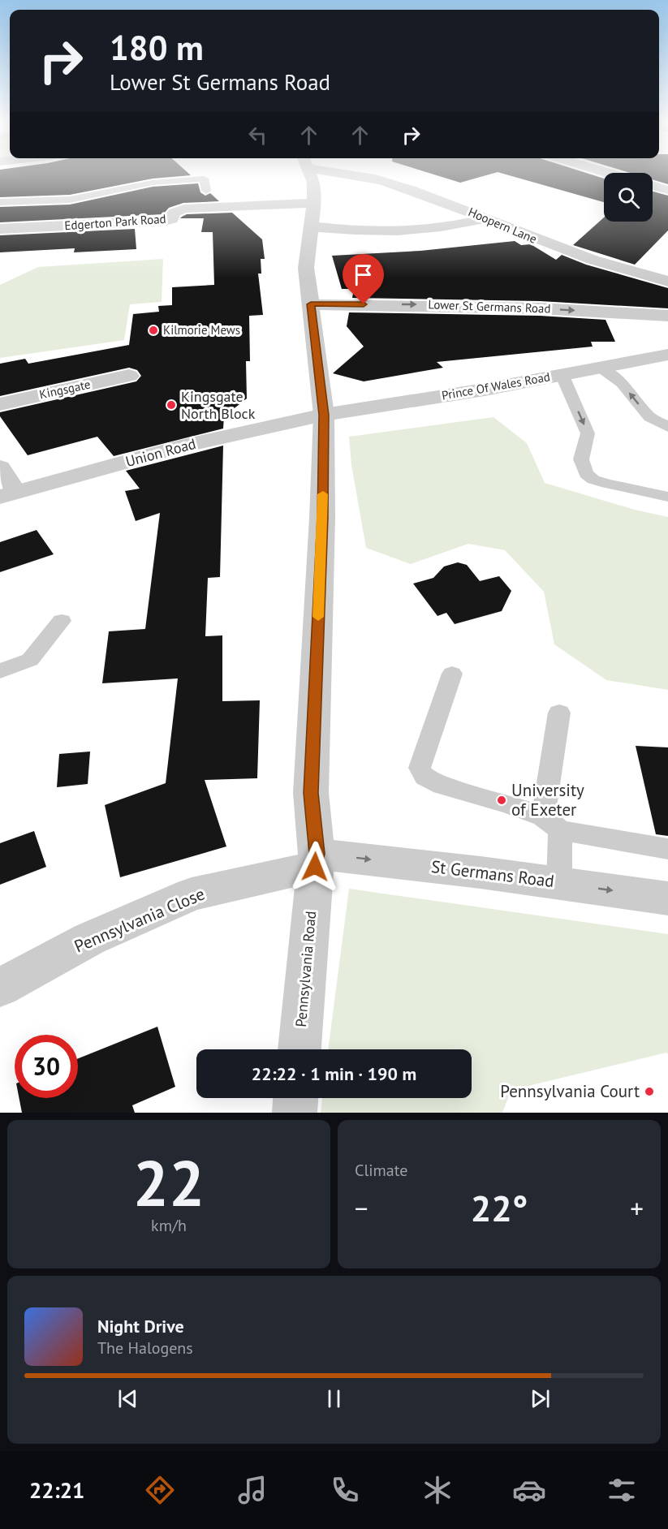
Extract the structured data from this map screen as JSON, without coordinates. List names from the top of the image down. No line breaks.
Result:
{"streets":{"street":["Edgerton Park Road","Hoopern Lane","Lower St Germans Road","Prince Of Wales Road","Kingsgate","Union Road","St Germans Road","Pennsylvania Close","Pennsylvania Road"]},"crossings":[["Edgerton Park Road","Pennsylvania Road"],["Lower St Germans Road","Pennsylvania Road"],["Prince Of Wales Road","Union Road"],["Prince Of Wales Road","Pennsylvania Road"],["Union Road","Pennsylvania Road"],["St Germans Road","Pennsylvania Close"],["St Germans Road","Pennsylvania Road"],["Pennsylvania Close","Pennsylvania Road"]],"one_way":["St Germans Road"],"places":["Kilmorie Mews","Kingsgate North Block","University of Exeter","Pennsylvania Court"],"page":{"turn":["180 m","Lower St Germans Road"],"limit":"30","trip":"22:22 · 1 min · 190 m","tile":[["22","km/h"],"Climate"],"heat":["−","22°","+"],"song":["Night Drive","The Halogens"],"tabs":"22:21"}}
